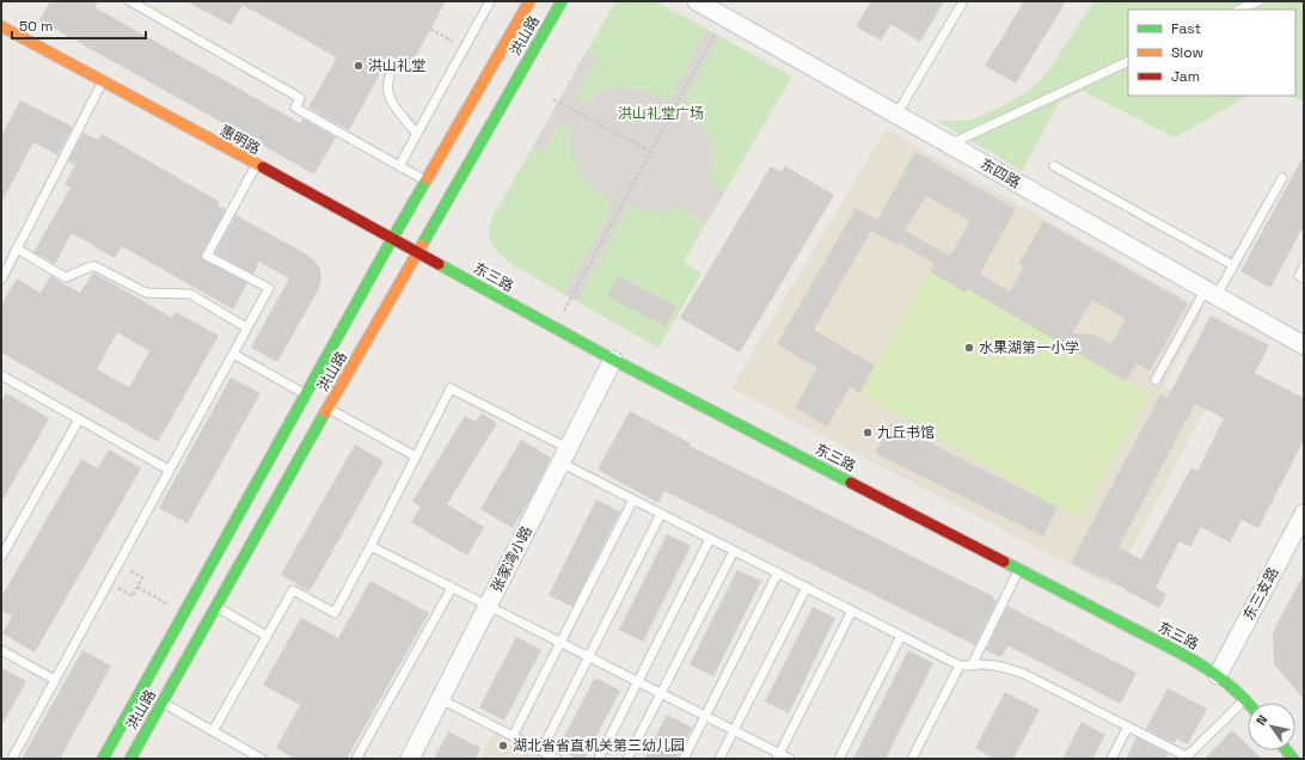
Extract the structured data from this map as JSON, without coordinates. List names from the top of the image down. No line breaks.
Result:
{"streets":{"main road":["洪山路","惠明路","东三路"],"street":["东四路","张家湾小路","东三支路"]},"crossings":[["洪山路","惠明路"],["洪山路","东三路"],["惠明路","东三路"],["东三路","张家湾小路"],["东三路","东三支路"]],"parks":["洪山礼堂广场"],"places":["洪山礼堂","水果湖第一小学","九丘书馆","湖北省省直机关第三幼儿园"],"legend":["Fast","Slow","Jam"],"scale_bar":"50 m","north":"top left"}
